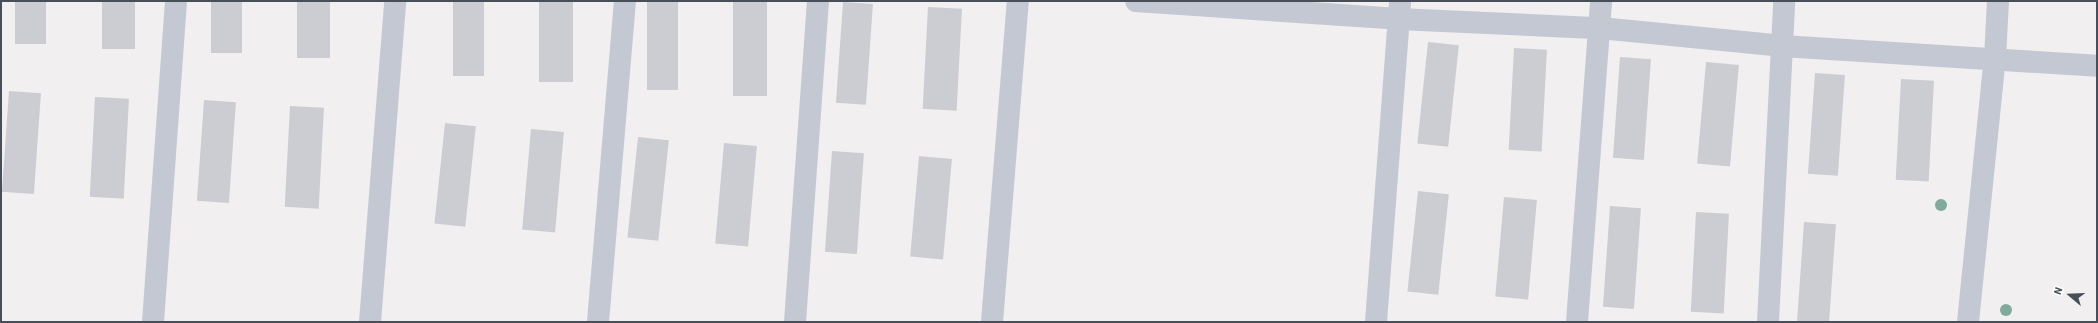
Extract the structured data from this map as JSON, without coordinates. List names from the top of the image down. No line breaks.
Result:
{"north":"left"}
